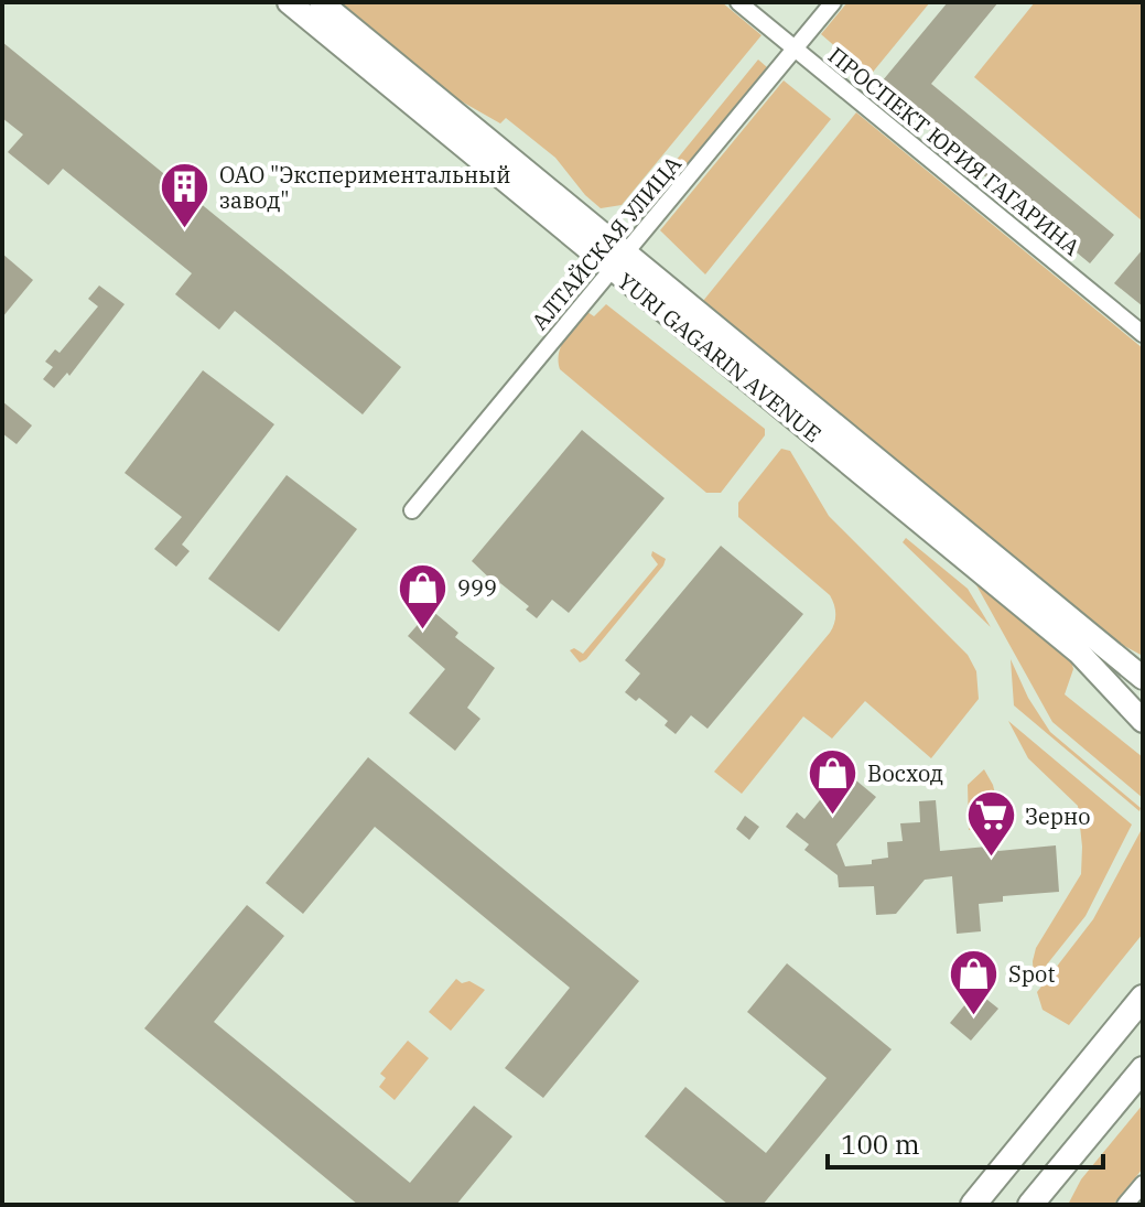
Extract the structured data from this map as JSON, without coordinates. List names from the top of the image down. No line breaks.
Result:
{"streets":{"main road":["YURI GAGARIN AVENUE"],"street":["ПРОСПЕКТ ЮРИЯ ГАГАРИНА","АЛТАЙСКАЯ УЛИЦА"]},"crossings":[["ПРОСПЕКТ ЮРИЯ ГАГАРИНА","АЛТАЙСКАЯ УЛИЦА"],["АЛТАЙСКАЯ УЛИЦА","YURI GAGARIN AVENUE"]],"places":{"building":["ОАО \"Экспериментальный завод\""],"shop":["999","Восход","Spot"],"supermarket":["Зерно"]},"scale_bar":"100 m"}
